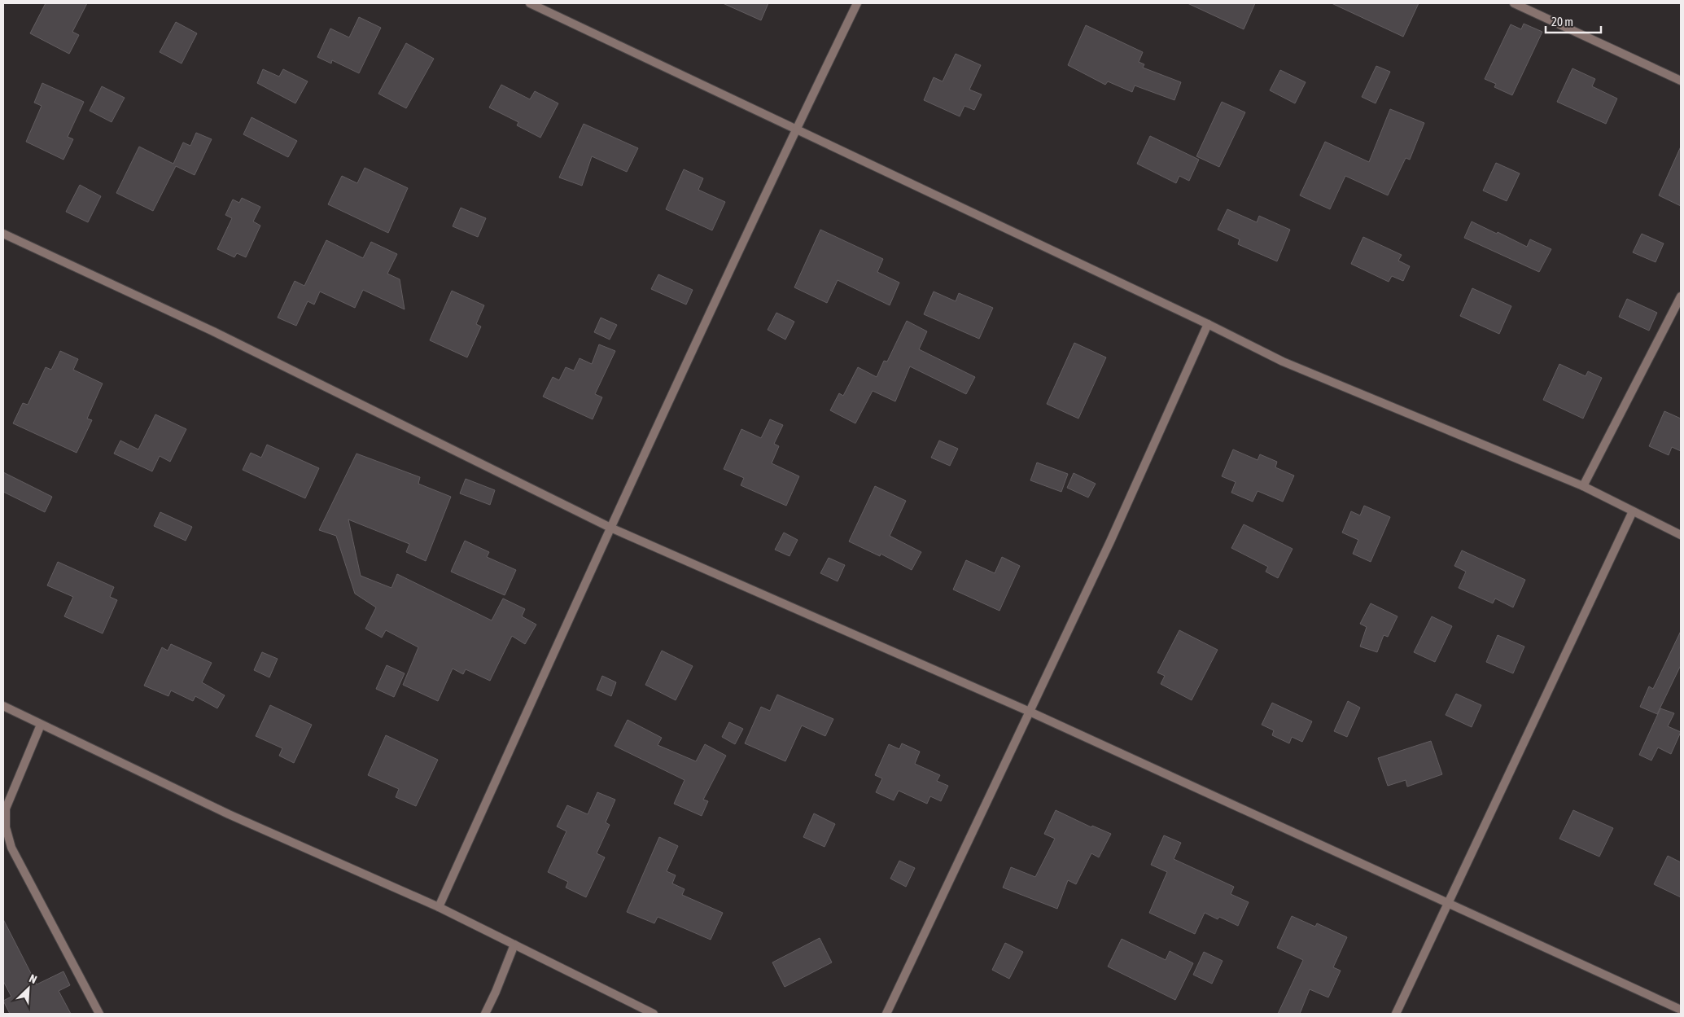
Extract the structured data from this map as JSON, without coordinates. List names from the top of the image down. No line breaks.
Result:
{"scale_bar":"20 m","north":"top right"}
